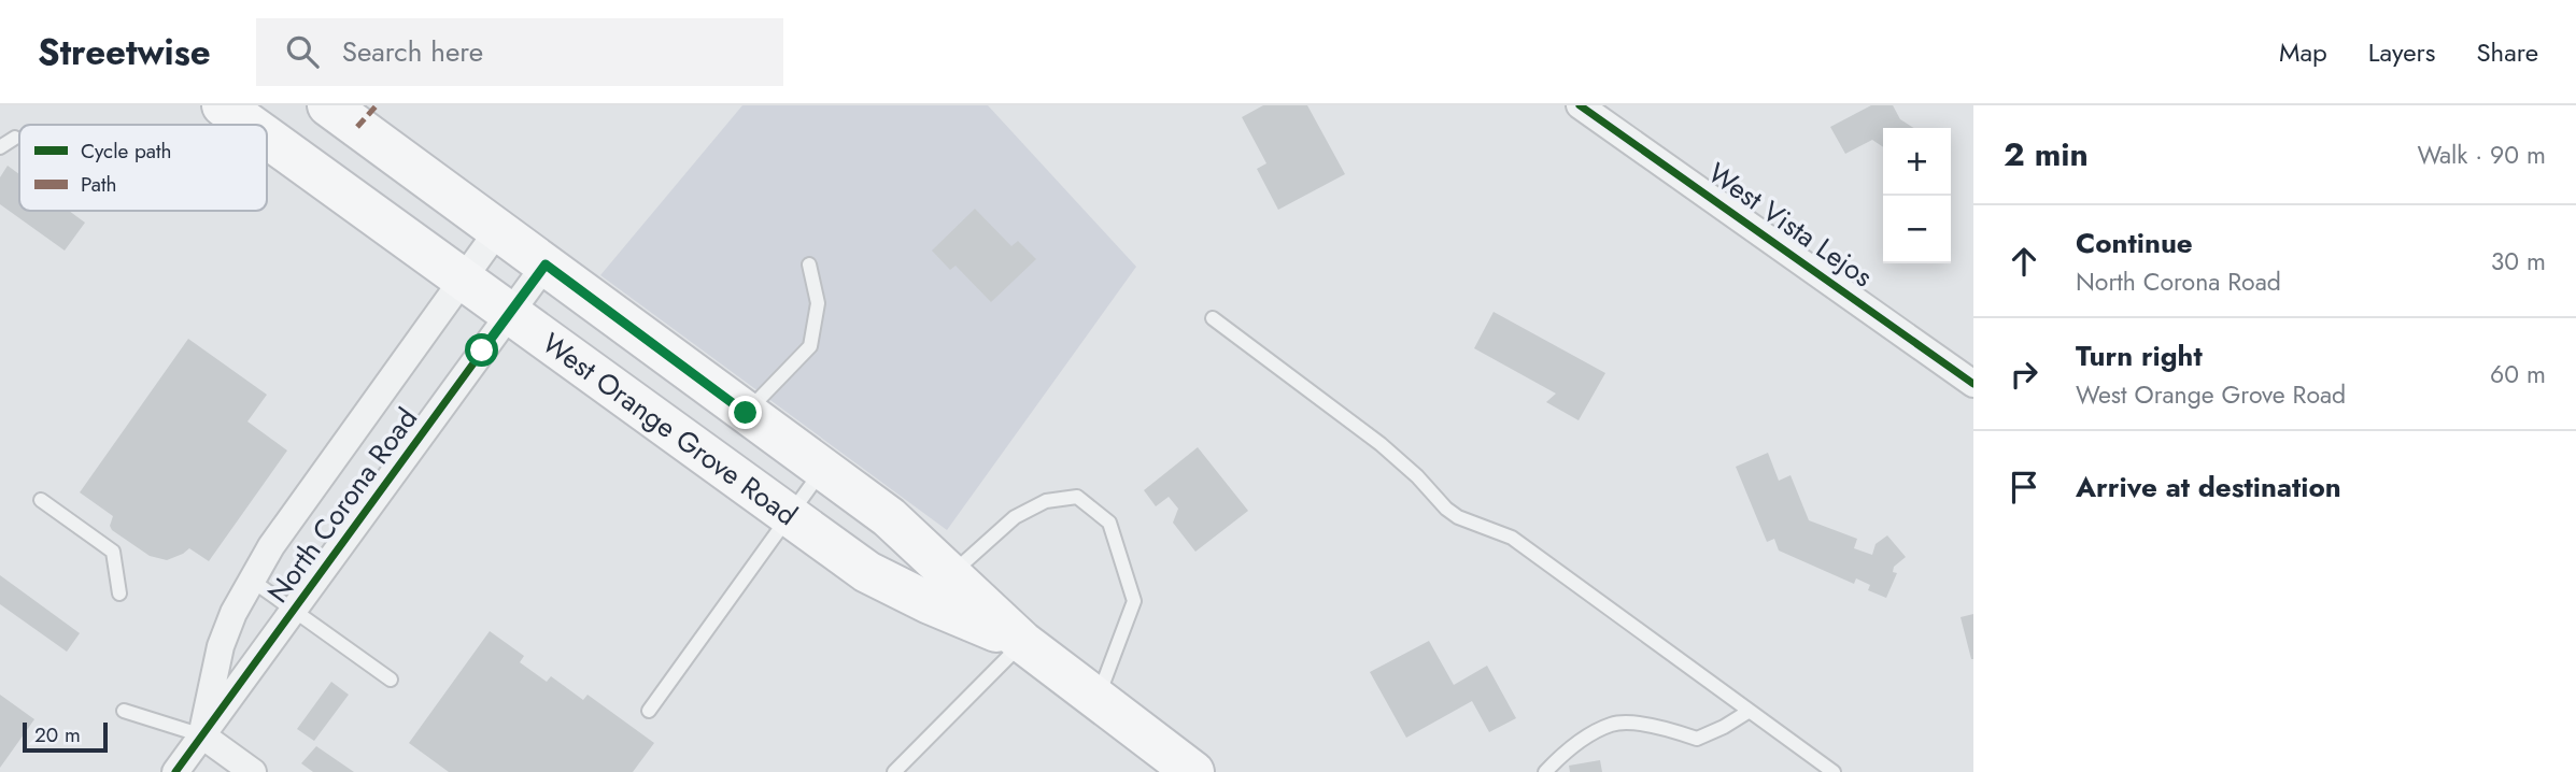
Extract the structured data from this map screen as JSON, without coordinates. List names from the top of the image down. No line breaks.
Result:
{"streets":{"main road":["West Orange Grove Road"],"street":["West Vista Lejos","North Corona Road"]},"crossings":[["West Orange Grove Road","North Corona Road"]],"legend":["Cycle path","Path"],"scale_bar":"20 m","page":{"header":"Streetwise","search":"Search here","nav":["Map","Layers","Share"],"heading":["2 min","Walk · 90 m"],"map_buttons":["+","−"],"list":[["Continue","North Corona Road","30 m"],["Turn right","West Orange Grove Road","60 m"],"Arrive at destination"],"scale":"20 m"}}
